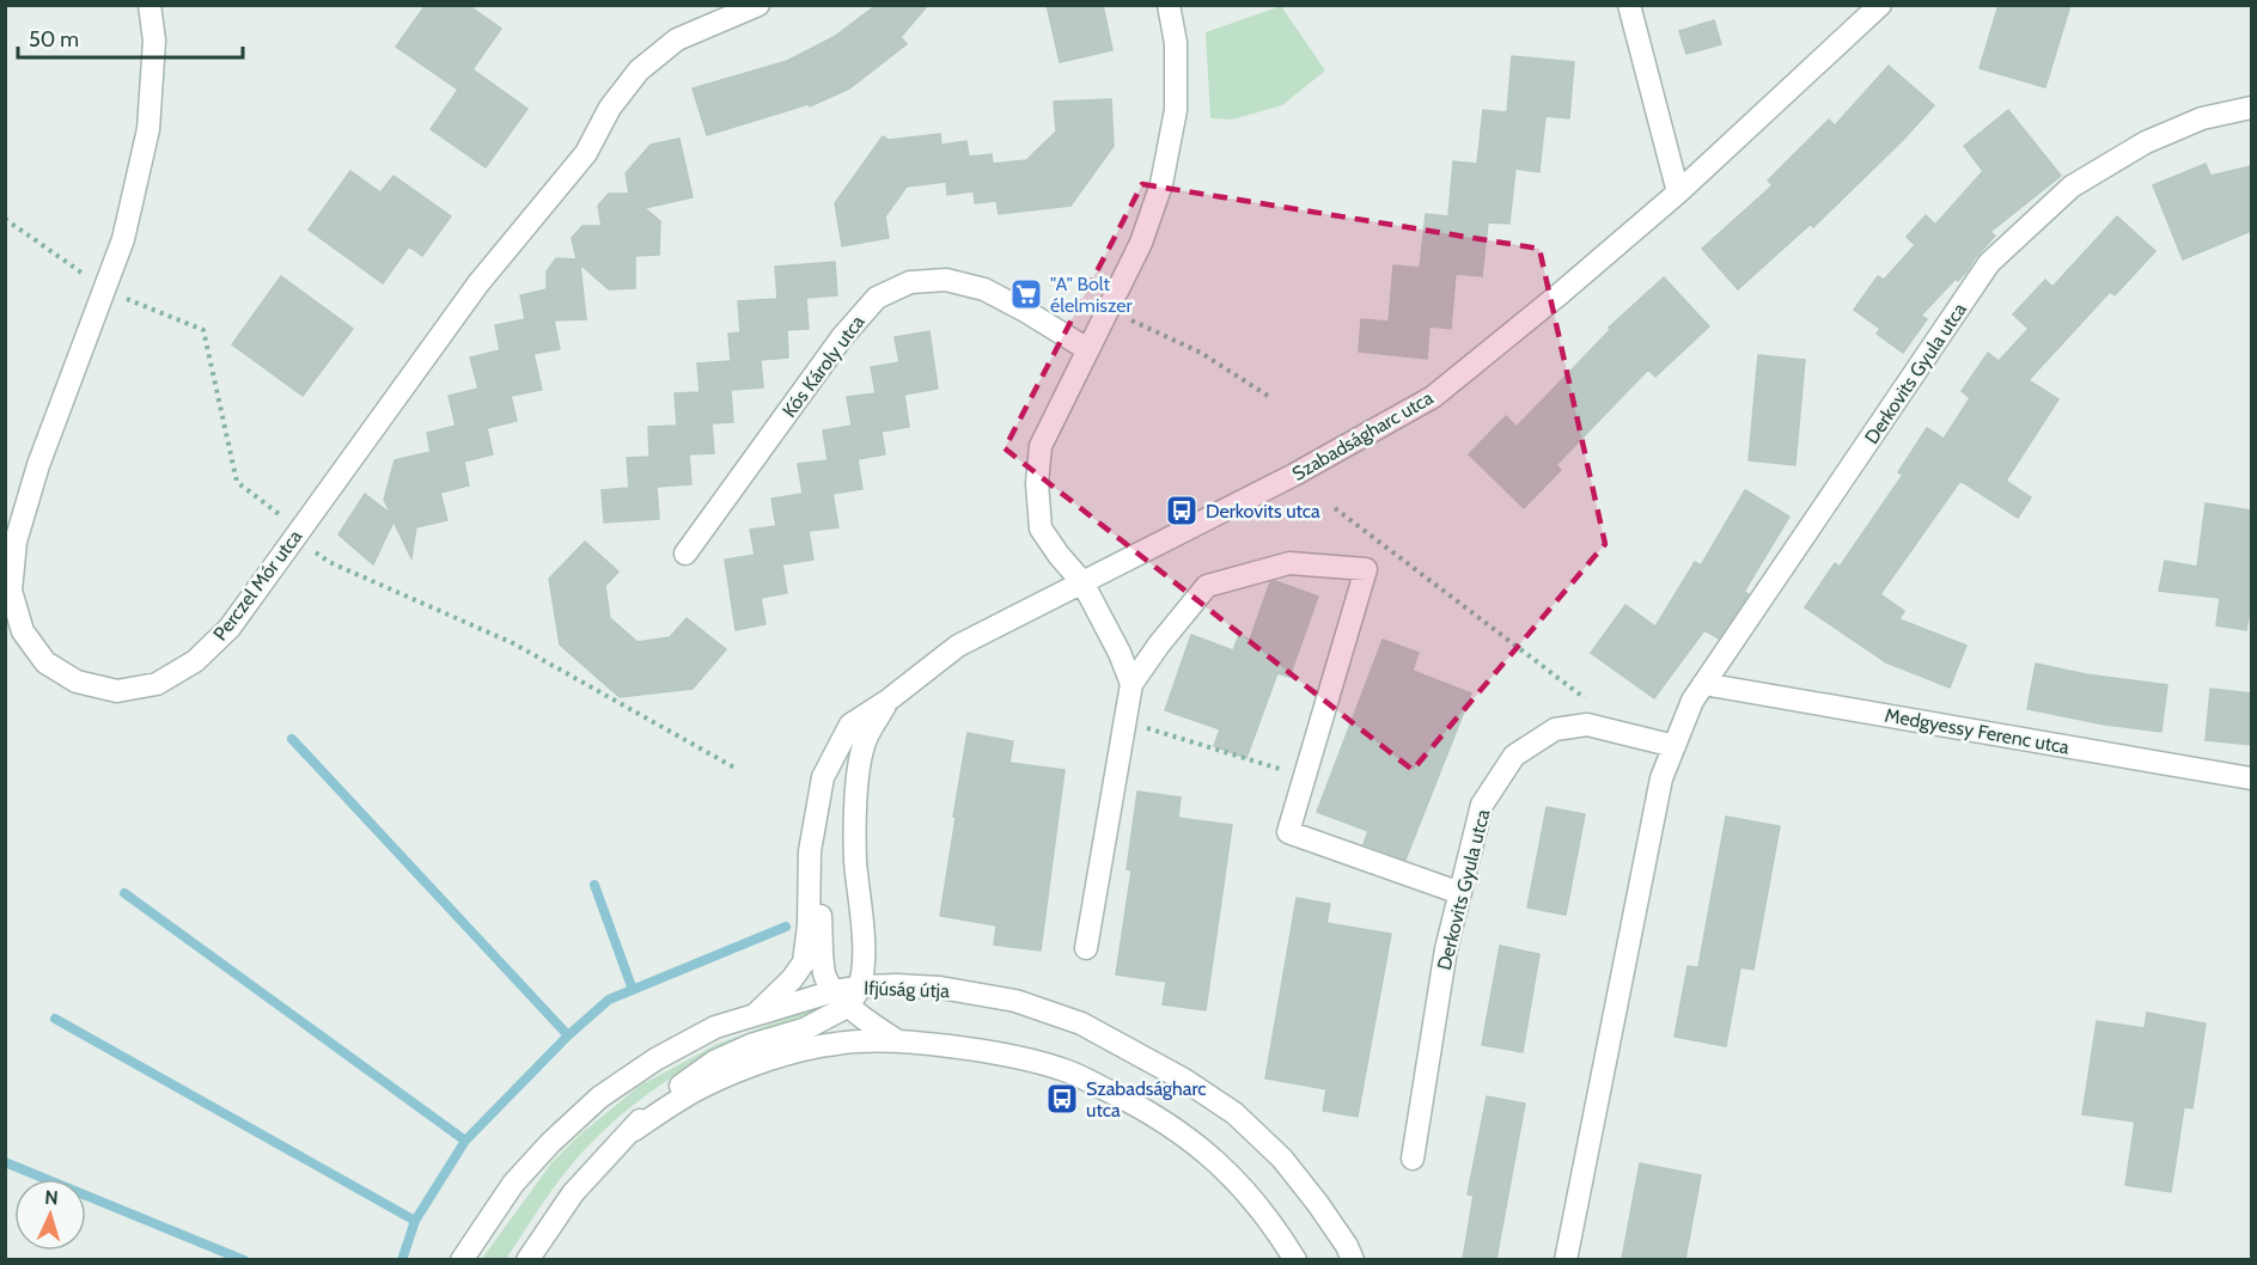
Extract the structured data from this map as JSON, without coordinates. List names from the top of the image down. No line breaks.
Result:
{"streets":{"street":["Kós Károly utca","Derkovits Gyula utca","Szabadságharc utca","Perczel Mór utca","Medgyessy Ferenc utca","Ifjúság útja"]},"crossings":[["Derkovits Gyula utca","Medgyessy Ferenc utca"],["Szabadságharc utca","Ifjúság útja"]],"places":{"supermarket":["\"A\" Bolt élelmiszer"],"bus stop":["Derkovits utca","Szabadságharc utca"]},"scale_bar":"50 m","north":"top"}
